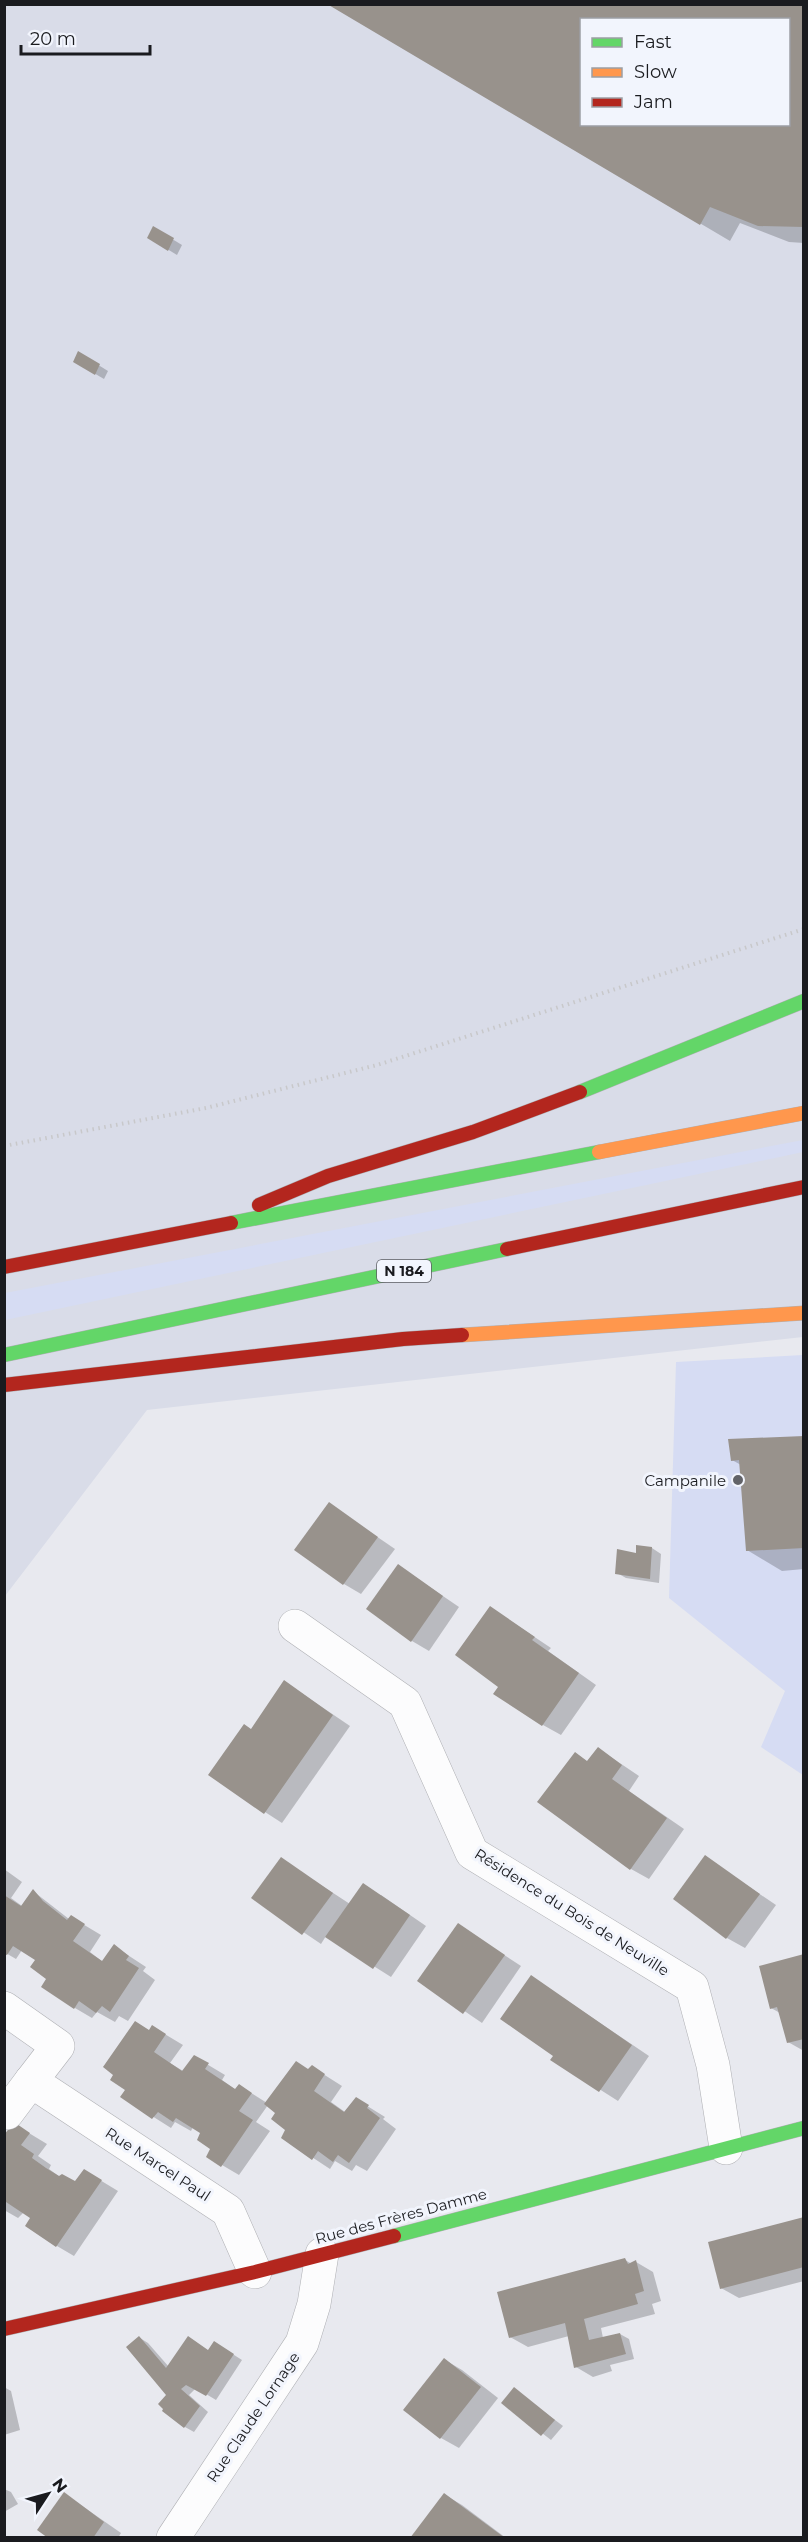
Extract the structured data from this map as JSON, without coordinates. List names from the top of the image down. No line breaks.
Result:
{"streets":{"main road":["N 184","Rue des Frères Damme"],"street":["Résidence du Bois de Neuville","Rue Marcel Paul","Rue Claude Lornage"]},"crossings":[["Résidence du Bois de Neuville","Rue des Frères Damme"],["Rue Marcel Paul","Rue des Frères Damme"],["Rue des Frères Damme","Rue Claude Lornage"]],"places":["Campanile"],"legend":["Fast","Slow","Jam"],"scale_bar":"20 m","north":"top right"}
